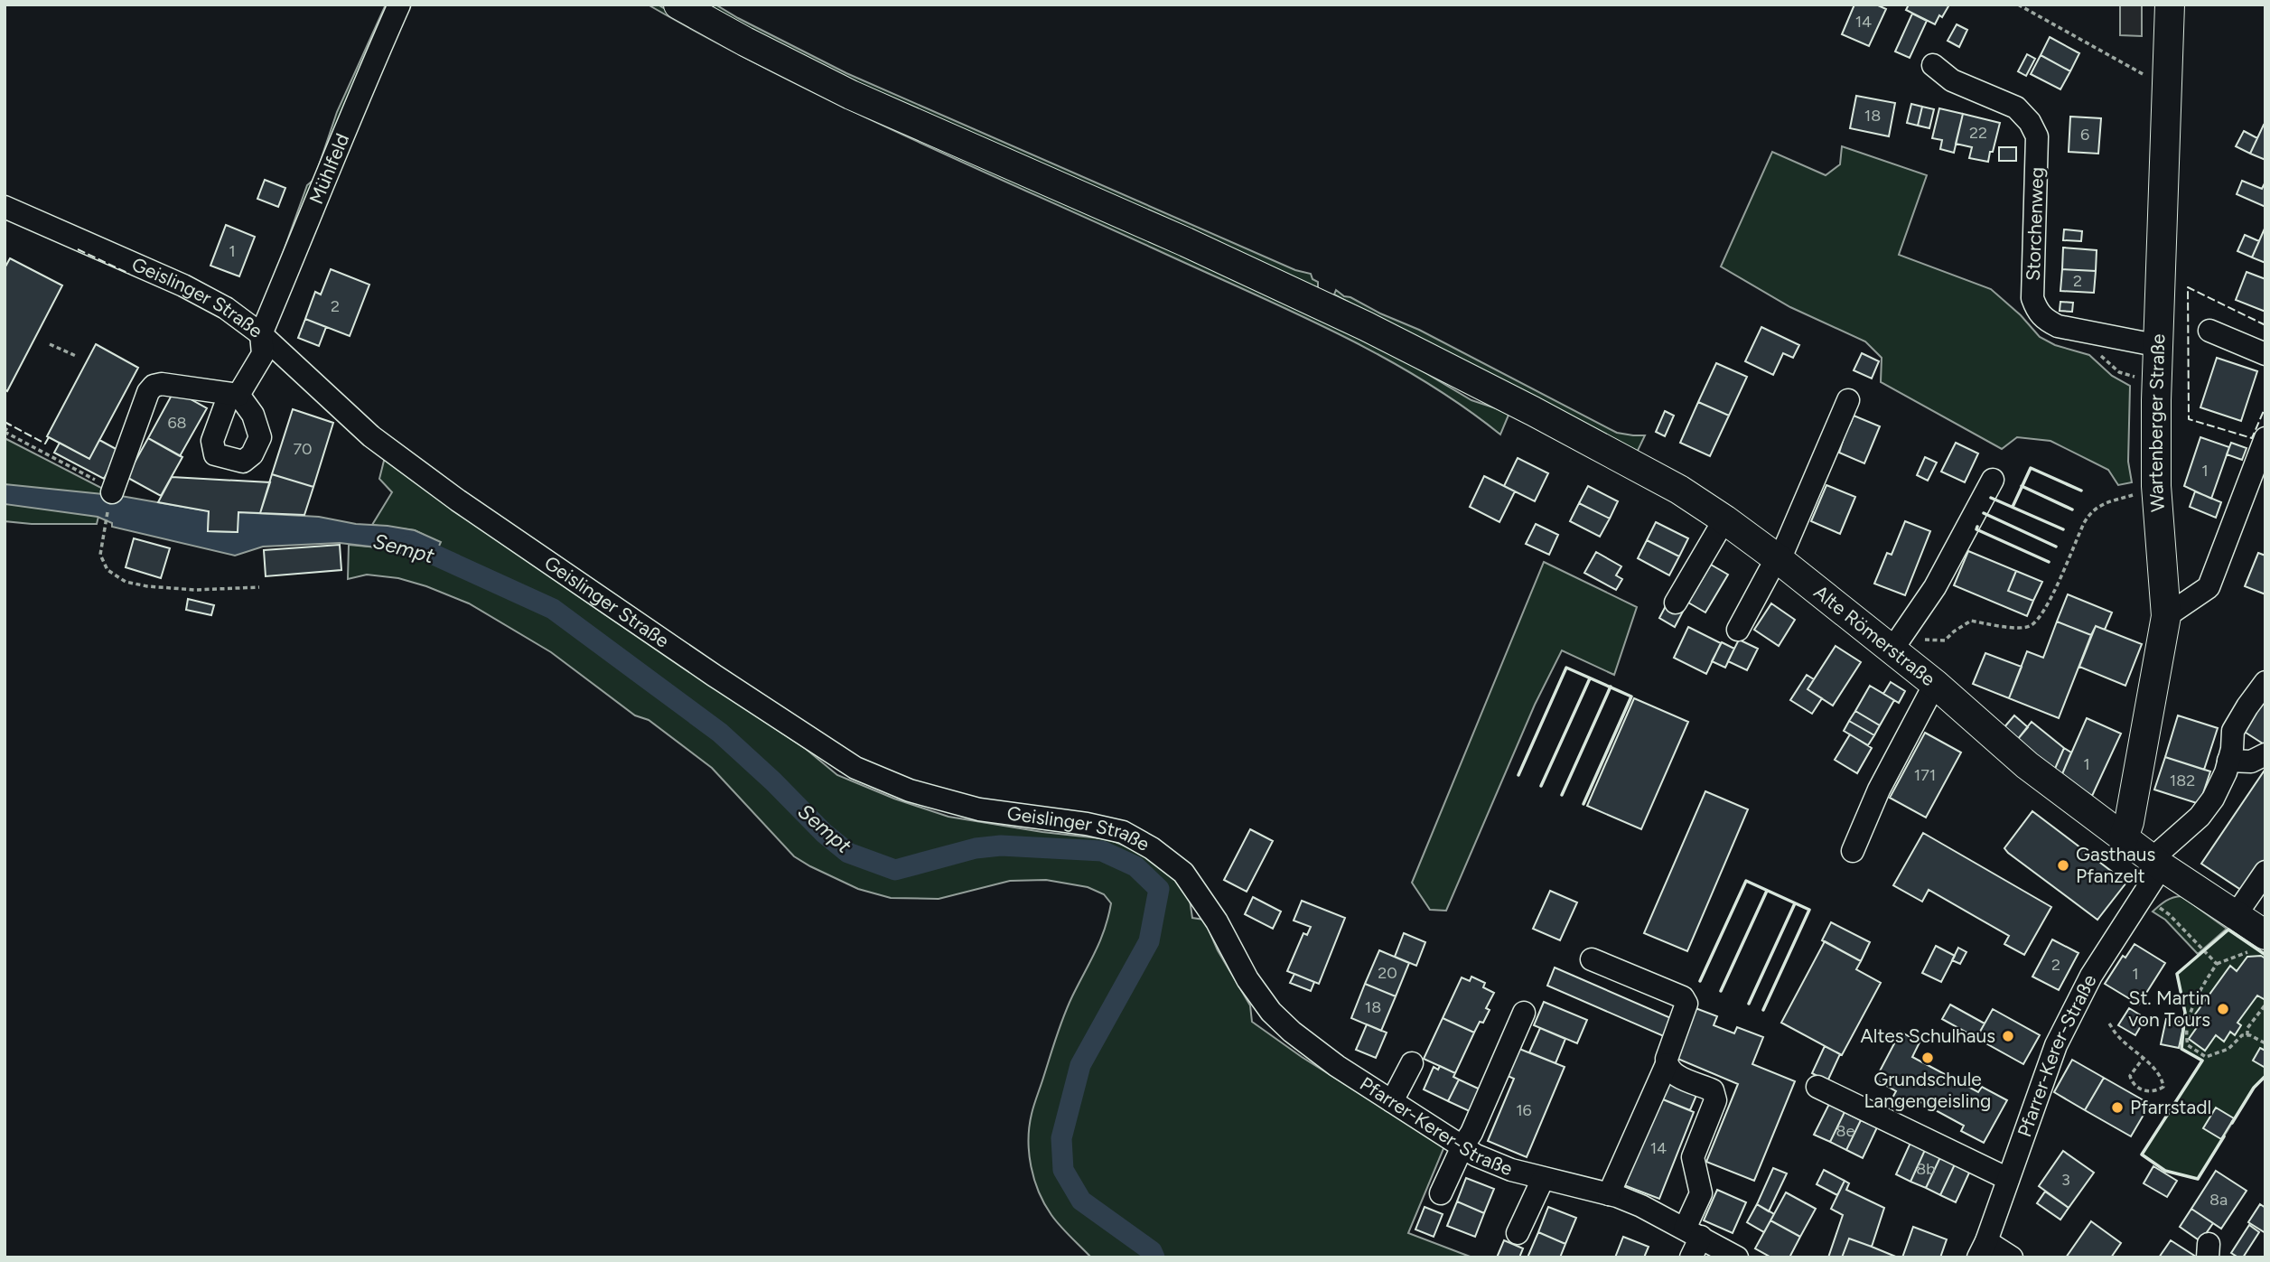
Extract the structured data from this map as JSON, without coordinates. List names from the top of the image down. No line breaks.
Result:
{"streets":{"main road":["Wartenberger Straße","Alte Römerstraße"],"street":["Mühlfeld","Storchenweg","Geislinger Straße","Pfarrer-Kerer-Straße"]},"crossings":[["Mühlfeld","Geislinger Straße"],["Storchenweg","Wartenberger Straße"],["Geislinger Straße","Pfarrer-Kerer-Straße"],["Wartenberger Straße","Alte Römerstraße"],["Alte Römerstraße","Pfarrer-Kerer-Straße"]],"water":["Sempt"],"places":["Gasthaus Pfanzelt","St. Martin von Tours","Altes Schulhaus","Grundschule Langengeisling","Pfarrstadl"],"house_numbers":["14","18","22","6","1","2","2","68","70","1","1","171","182","2","20","1","18","16","8e","14","8b","3","8a"]}
